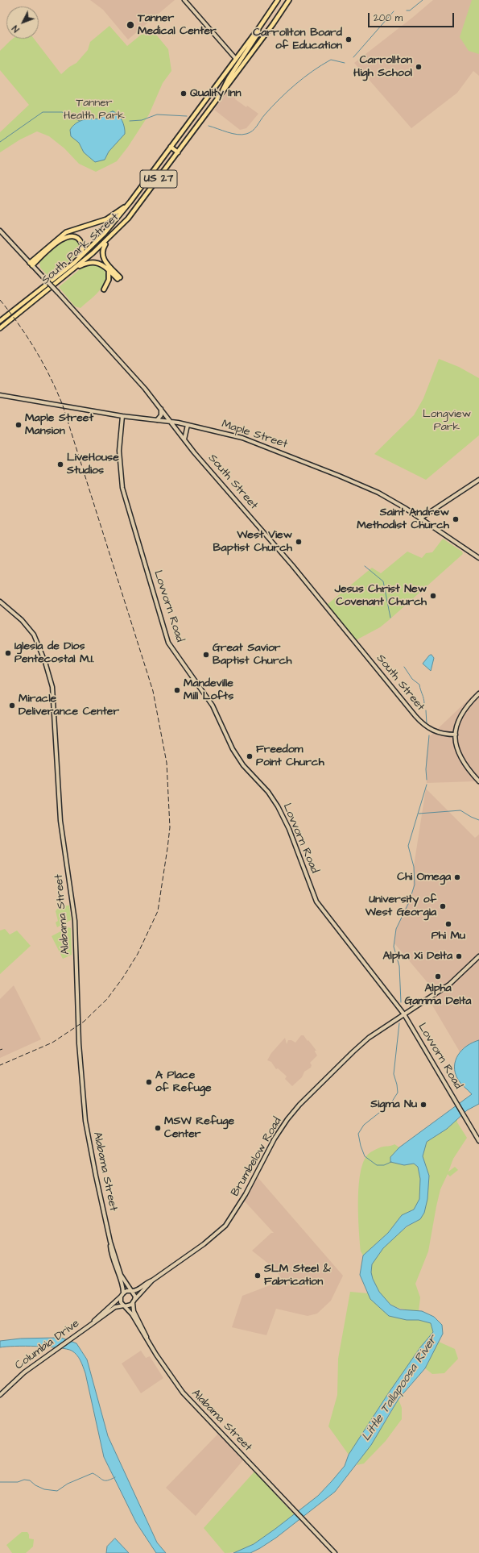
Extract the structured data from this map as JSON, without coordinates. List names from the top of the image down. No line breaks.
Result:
{"streets":{"main road":["US 27","South Park Street"],"street":["Maple Street","South Street","Lovvorn Road","Alabama Street","Brumbelow Road","Columbia Drive"]},"crossings":[["US 27","South Park Street"],["Maple Street","South Street"],["Maple Street","Lovvorn Road"],["Lovvorn Road","Brumbelow Road"],["Alabama Street","Brumbelow Road"],["Alabama Street","Columbia Drive"],["Brumbelow Road","Columbia Drive"]],"water":["Little Tallapoosa River"],"parks":["Tanner Health Park","Longview Park"],"places":["Tanner Medical Center","Carrollton Board of Education","Carrollton High School","Quality Inn","Maple Street Mansion","LiveHouse Studios","Saint Andrew Methodist Church","West View Baptist Church","Jesus Christ New Covenant Church","Iglesia de Dios Pentecostal M.I.","Great Savior Baptist Church","Mandeville Mill Lofts","Miracle Deliverance Center","Freedom Point Church","Chi Omega","University of West Georgia","Phi Mu","Alpha Xi Delta","Alpha Gamma Delta","A Place of Refuge","Sigma Nu","MSW Refuge Center","SLM Steel & Fabrication"],"scale_bar":"200 m","north":"bottom left"}
